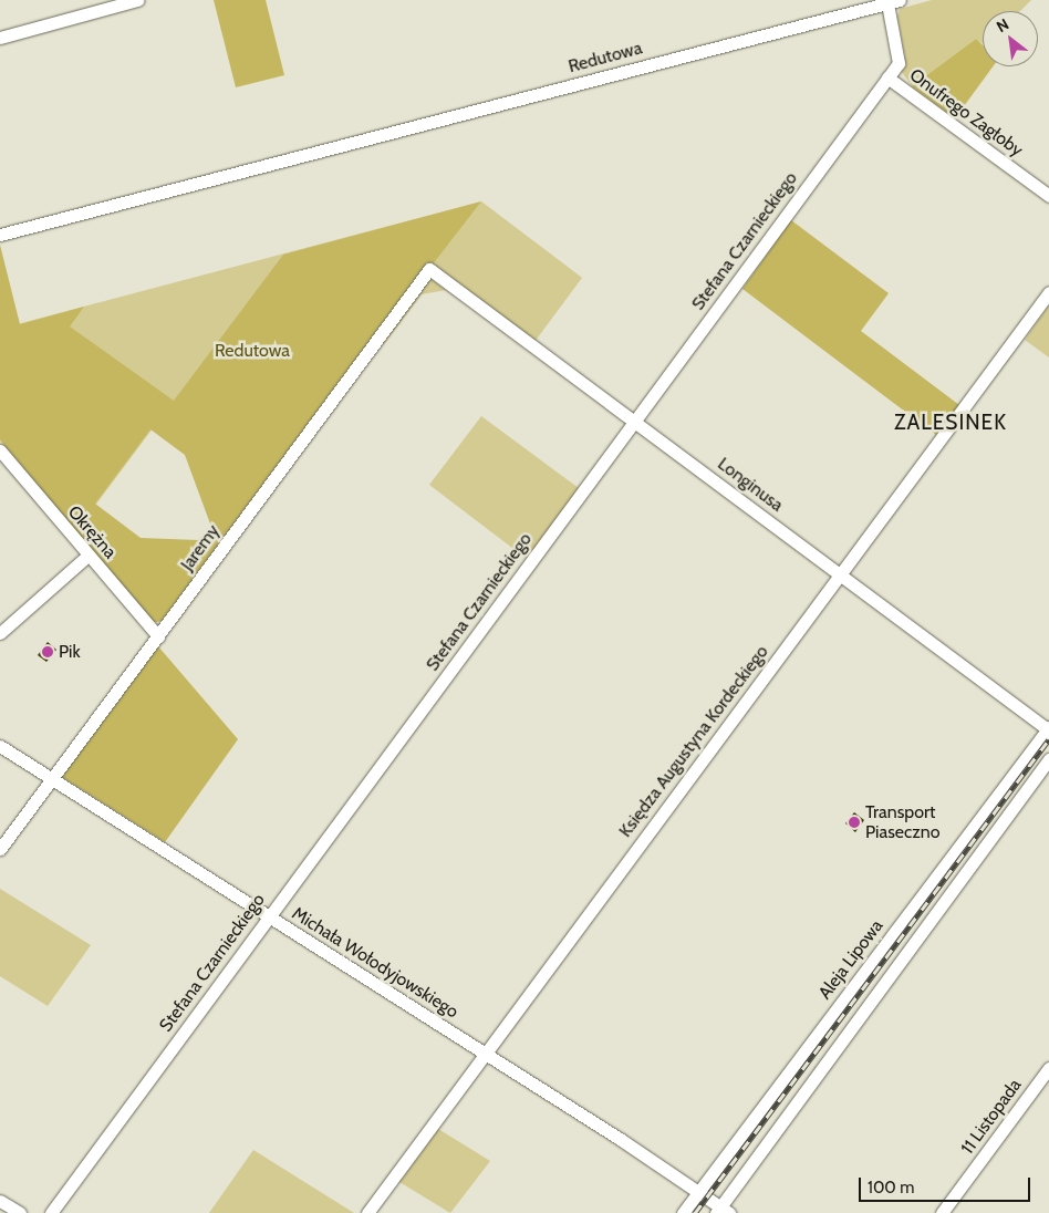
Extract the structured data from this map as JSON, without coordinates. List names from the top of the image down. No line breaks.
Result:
{"streets":{"street":["Redutowa","Onufrego Zagłoby","Stefana Czarnieckiego","Longinusa","Okrężna","Jaremy","Księdza Augustyna Kordeckiego","Aleja Lipowa","Michała Wołodyjowskiego","11 Listopada"]},"crossings":[["Redutowa","Stefana Czarnieckiego"],["Onufrego Zagłoby","Stefana Czarnieckiego"],["Stefana Czarnieckiego","Longinusa"],["Stefana Czarnieckiego","Michała Wołodyjowskiego"],["Longinusa","Jaremy"],["Longinusa","Księdza Augustyna Kordeckiego"],["Longinusa","Aleja Lipowa"],["Okrężna","Jaremy"],["Jaremy","Michała Wołodyjowskiego"],["Księdza Augustyna Kordeckiego","Michała Wołodyjowskiego"],["Aleja Lipowa","Michała Wołodyjowskiego"]],"districts":["ZALESINEK"],"parks":["Redutowa"],"places":["Pik","Transport Piaseczno"],"scale_bar":"100 m","north":"top left"}
